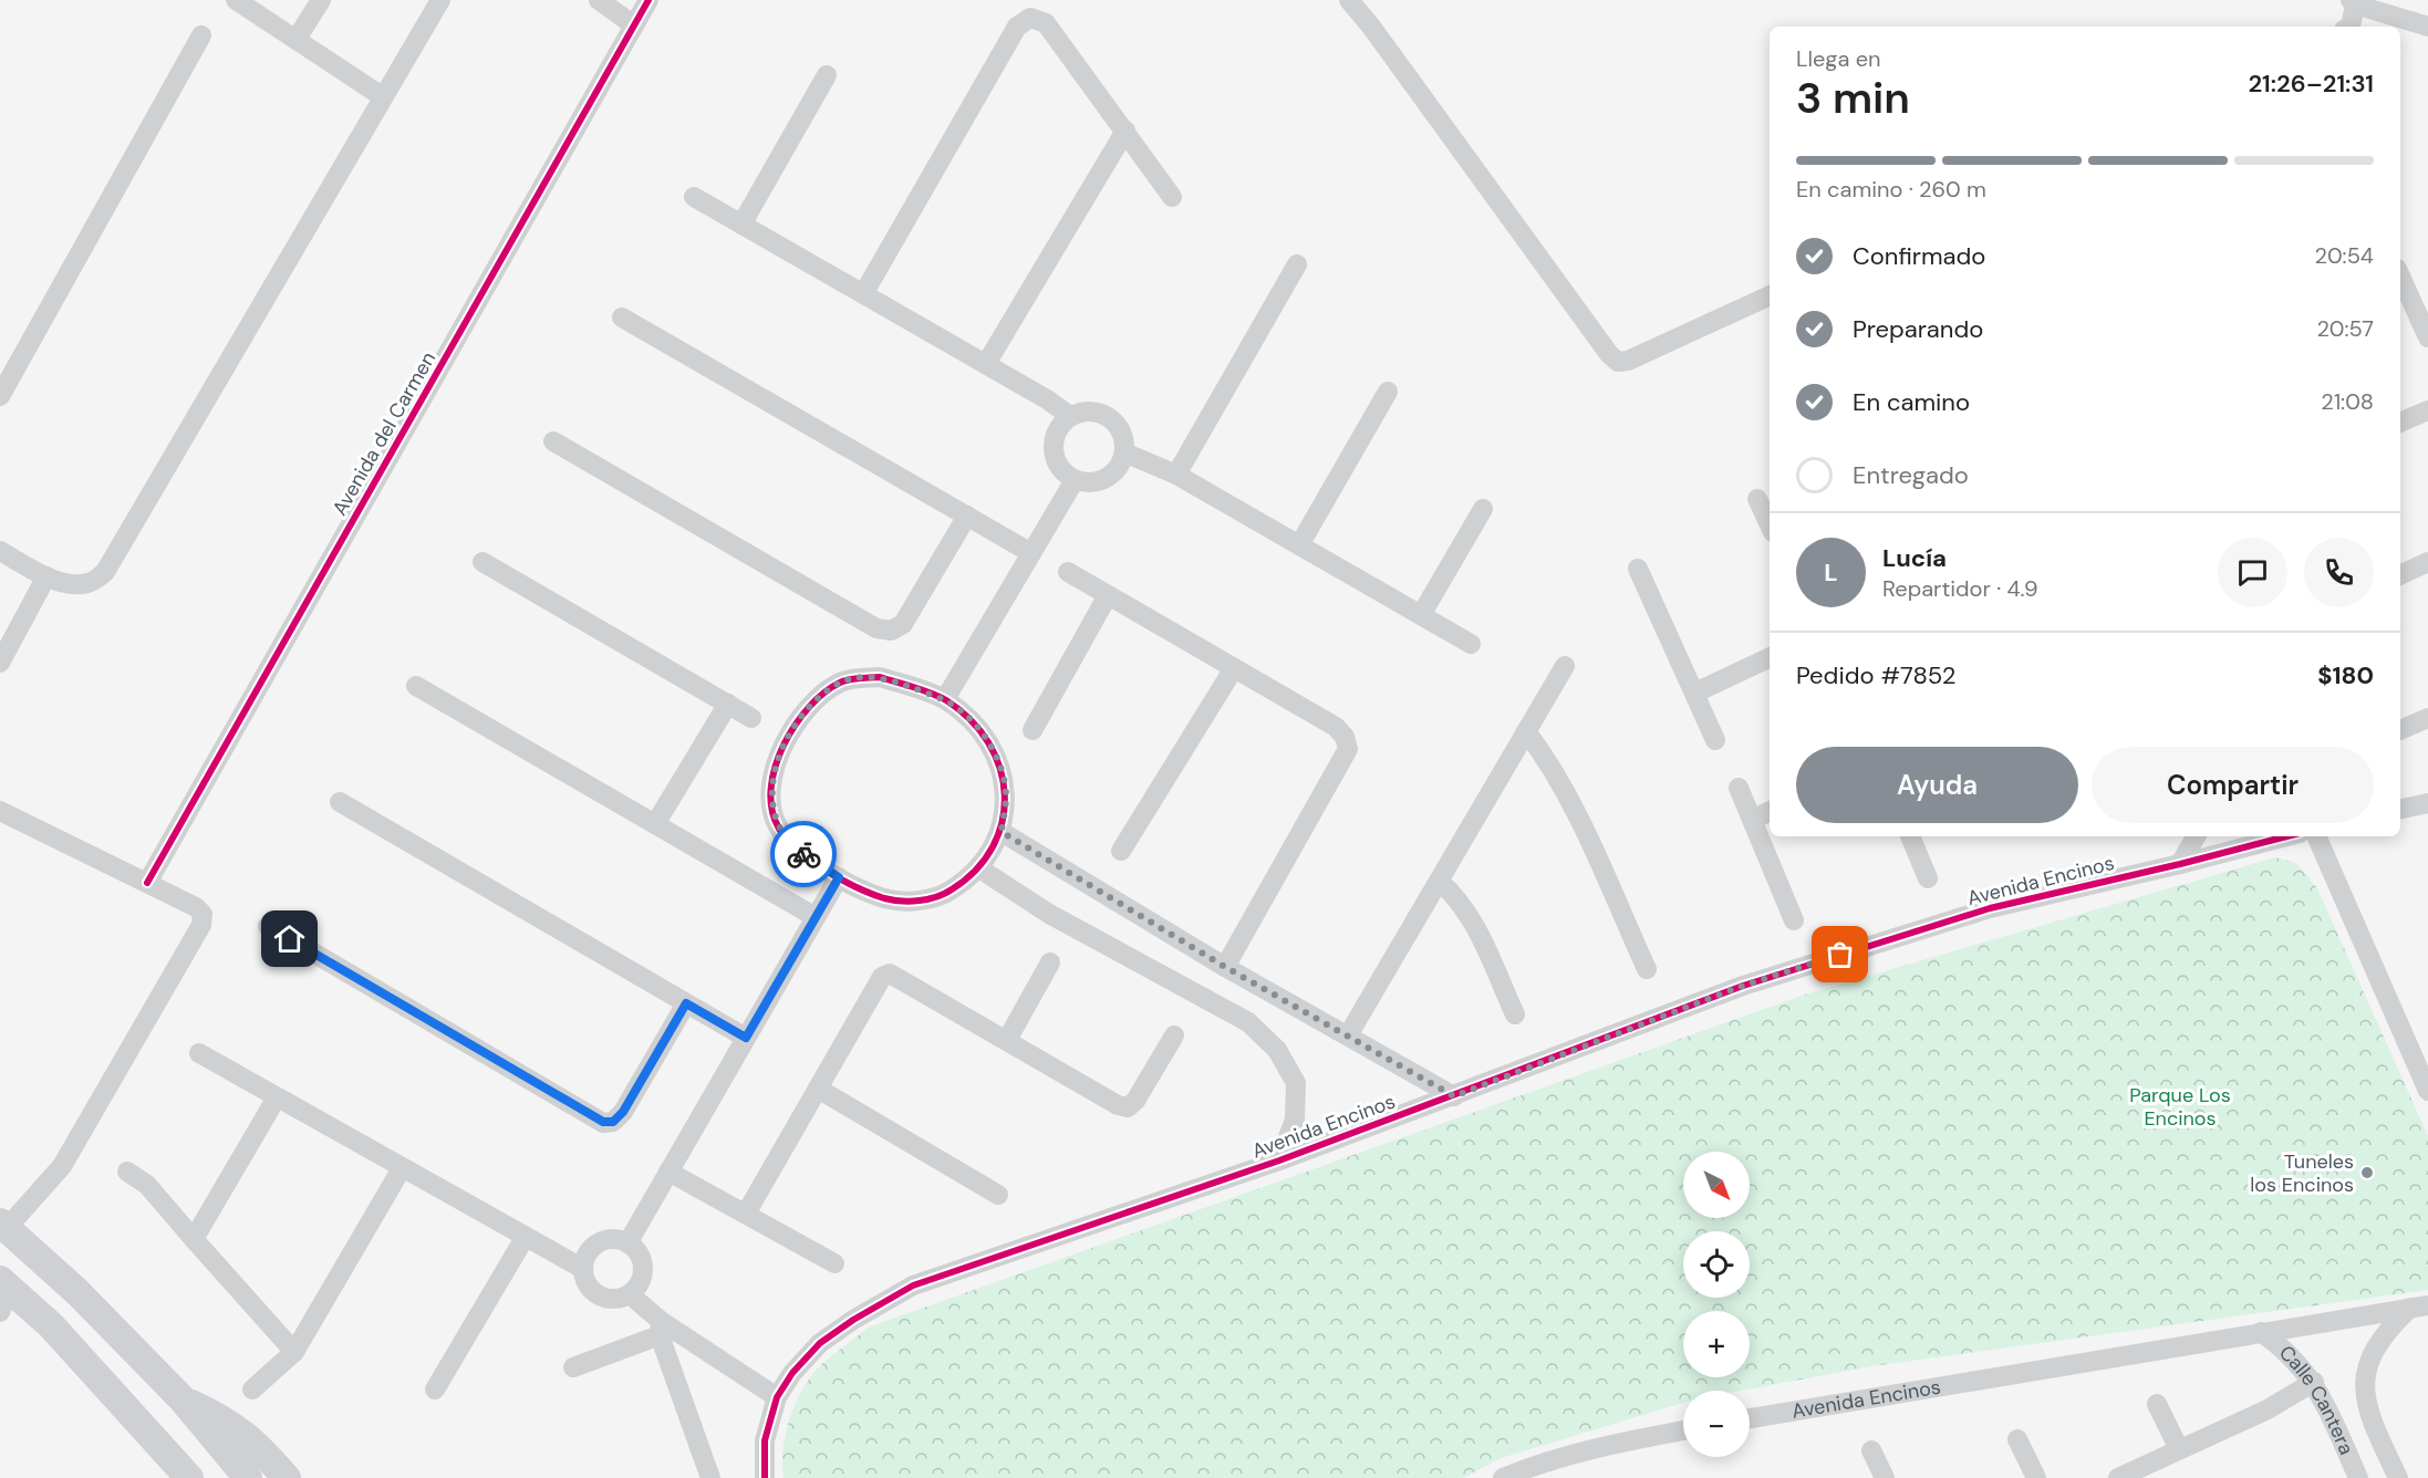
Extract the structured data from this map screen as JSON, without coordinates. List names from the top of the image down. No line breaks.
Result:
{"streets":{"street":["Avenida del Carmen","Avenida Encinos","Calle Cantera"]},"crossings":[["Avenida Encinos","Calle Cantera"]],"parks":["Parque Los Encinos"],"places":["Tuneles los Encinos"],"north":"bottom right","page":{"heading":["3 min","Llega en","21:26–21:31"],"panel":["Lucía","Repartidor · 4.9","Pedido #7852","$180"],"bar":"En camino · 260 m","list":[["Confirmado","20:54"],["Preparando","20:57"],["En camino","21:08"],"Entregado"],"round":"L","buttons":["Ayuda","Compartir"],"map_buttons":["+","−"]}}
